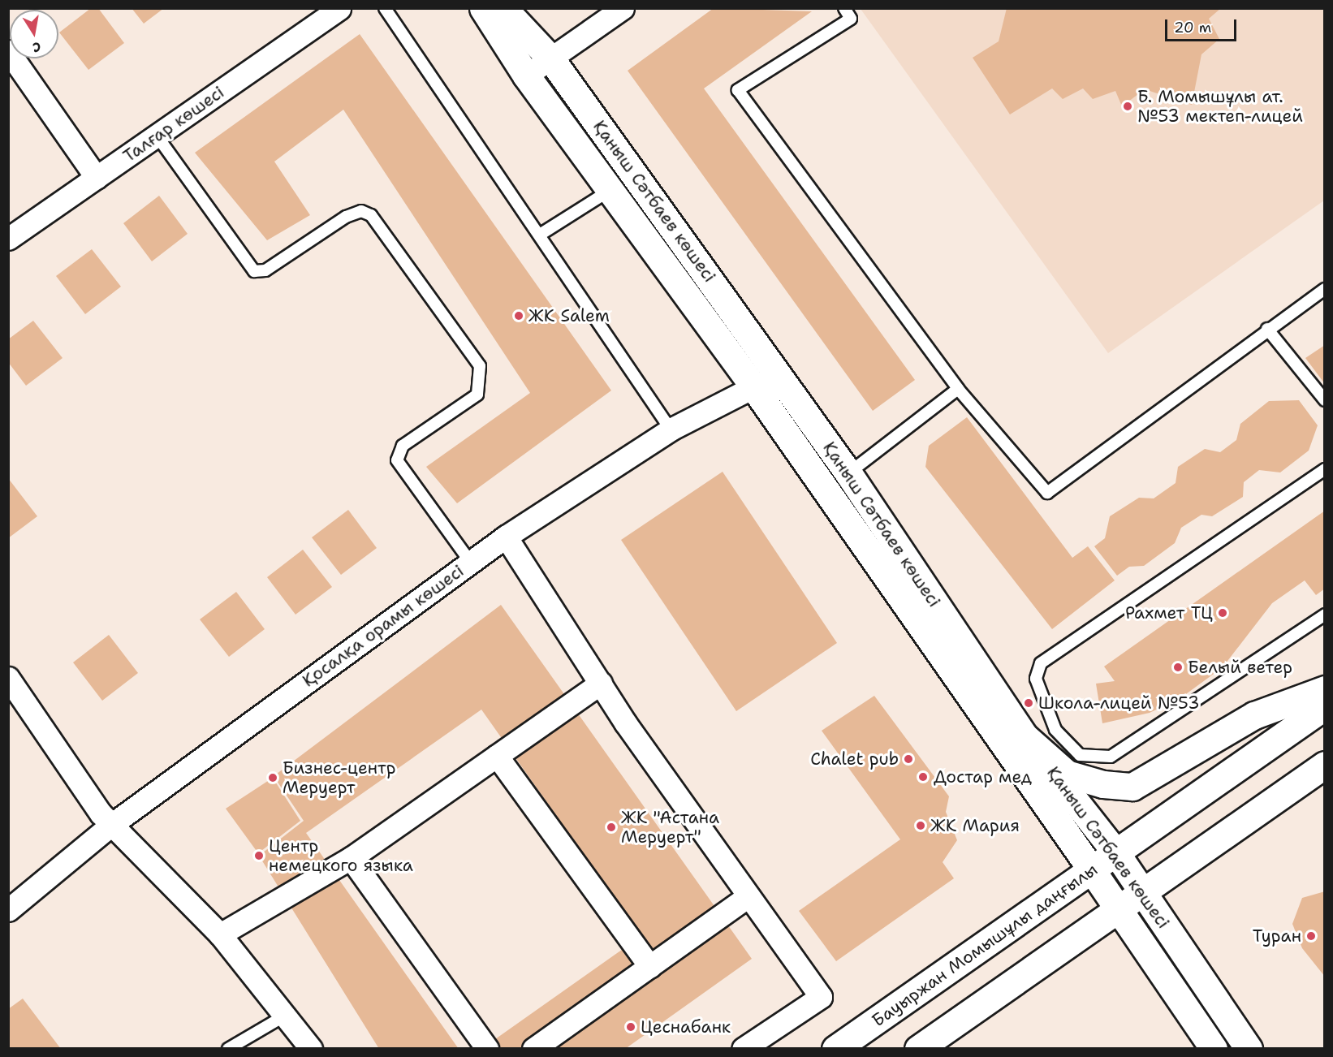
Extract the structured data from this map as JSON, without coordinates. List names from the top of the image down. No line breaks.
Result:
{"streets":{"street":["Талғар көшесі","Қаныш Сәтбаев көшесі","Қосалқа орамы көшесі","Бауыржан Момышұлы даңғылы"]},"crossings":[["Қаныш Сәтбаев көшесі","Қосалқа орамы көшесі"],["Қаныш Сәтбаев көшесі","Бауыржан Момышұлы даңғылы"]],"places":["Б. Момышұлы ат. №53 мектеп-лицей","ЖК Salem","Рахмет ТЦ","Белый ветер","Школа-лицей №53","Chalet pub","Достар мед","Бизнес-центр Меруерт","ЖК Мария","ЖК \"Астана Меруерт\"","Центр немецкого языка","Туран","Цеснабанк"],"scale_bar":"20 m","north":"bottom"}
